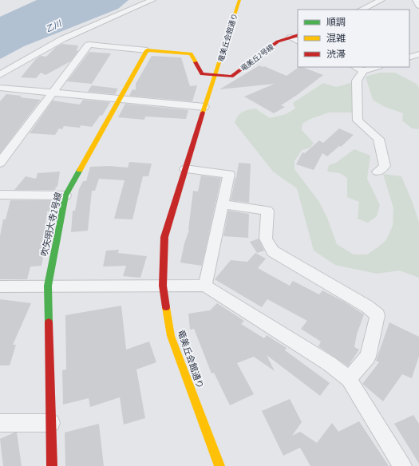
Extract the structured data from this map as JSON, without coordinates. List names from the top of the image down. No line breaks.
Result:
{"streets":{"street":["竜美丘会館通り","竜美丘2号線","吹矢明大寺2号線"]},"crossings":[["竜美丘会館通り","竜美丘2号線"],["竜美丘2号線","吹矢明大寺2号線"]],"water":["乙川"],"legend":["順調","混雑","渋滞"]}
